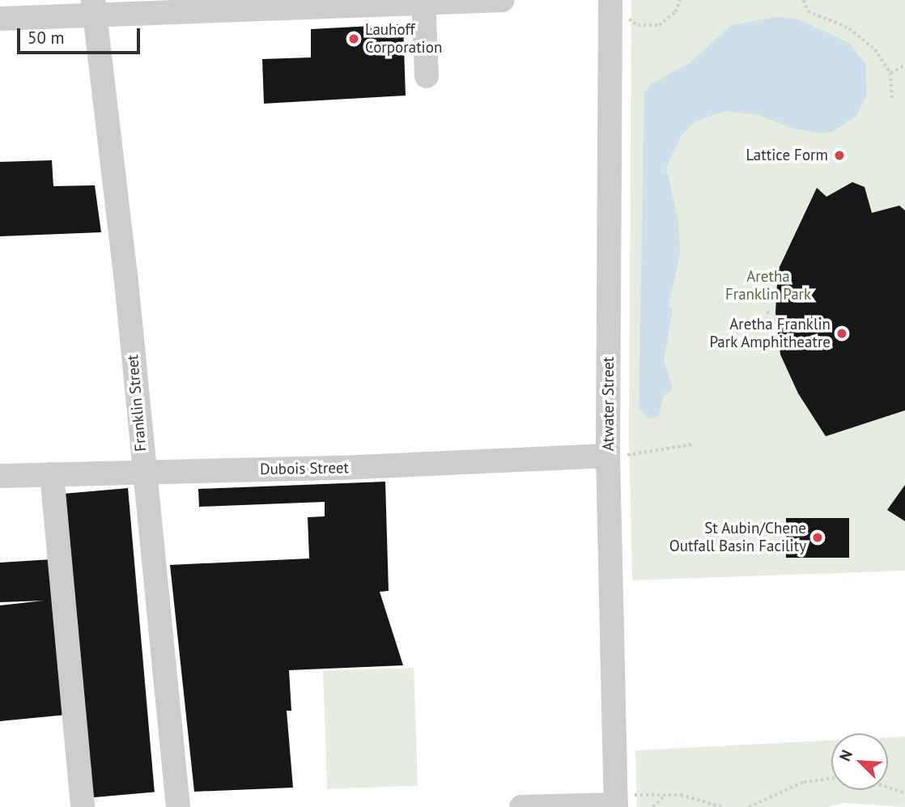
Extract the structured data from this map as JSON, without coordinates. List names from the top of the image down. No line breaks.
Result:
{"streets":{"street":["Franklin Street","Atwater Street","Dubois Street"]},"crossings":[["Franklin Street","Dubois Street"],["Atwater Street","Dubois Street"]],"parks":["Aretha Franklin Park"],"places":["Lauhoff Corporation","Lattice Form","Aretha Franklin Park Amphitheatre","St Aubin/Chene Outfall Basin Facility"],"scale_bar":"50 m","north":"top left"}
